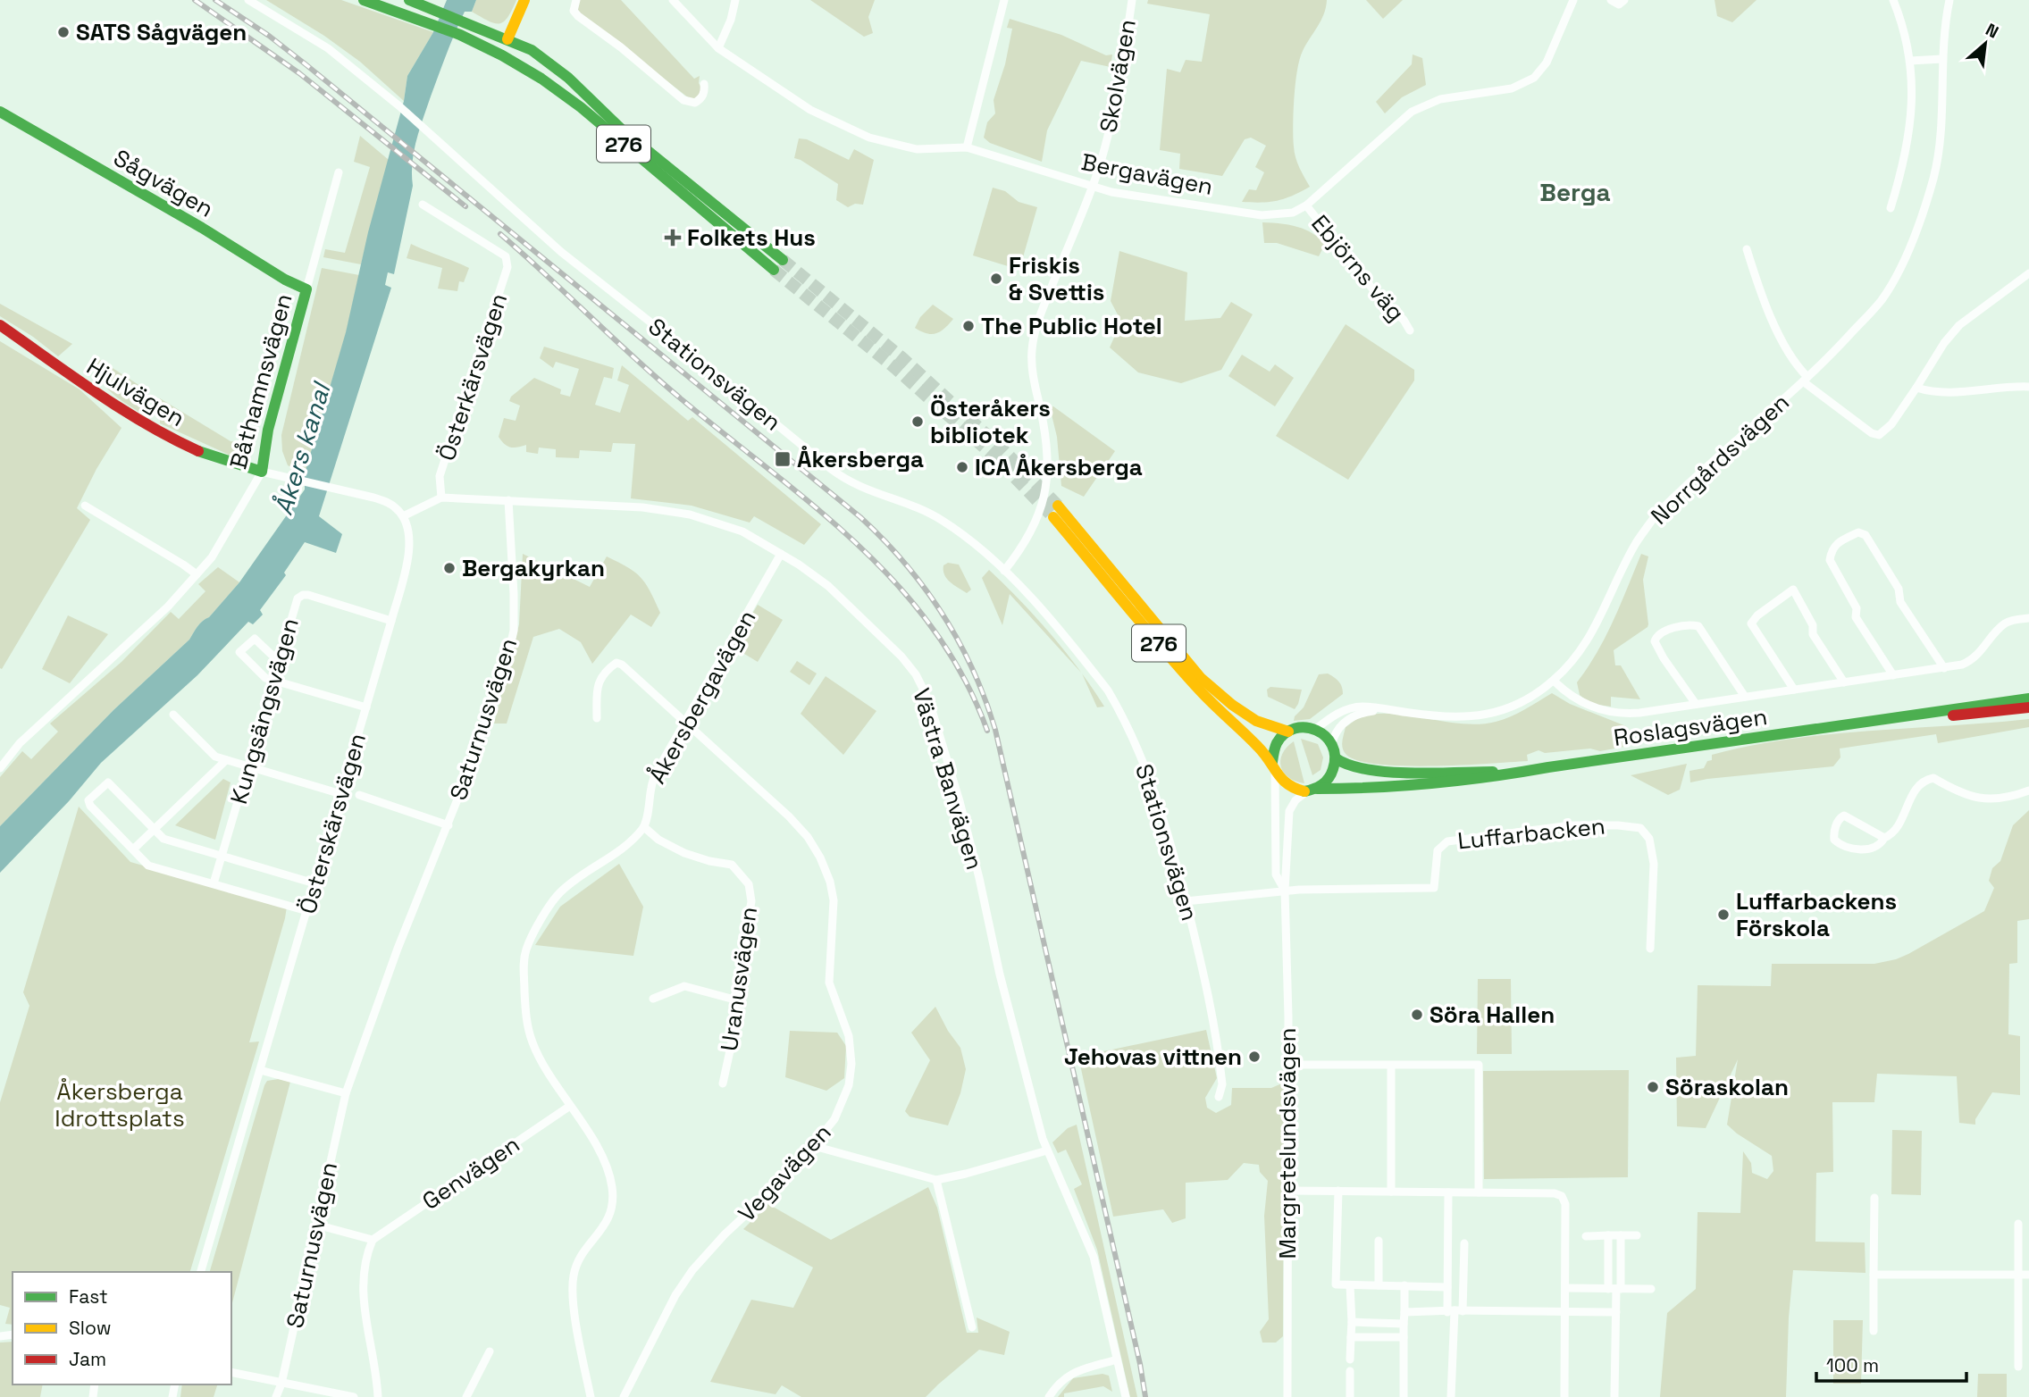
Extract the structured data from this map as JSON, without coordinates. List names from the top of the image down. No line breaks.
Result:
{"streets":{"main road":["276","Sågvägen","Båthamnsvägen","Hjulvägen","Roslagsvägen"],"street":["Skolvägen","Bergavägen","Ebjörns väg","Stationsvägen","Österkärsvägen","Norrgårdsvägen","Åkersbergavägen","Kungsängsvägen","Saturnusvägen","Västra Banvägen","Österskärsvägen","Luffarbacken","Uranusvägen","Margretelundsvägen","Genvägen","Vegavägen"]},"crossings":[["Skolvägen","Bergavägen"],["Skolvägen","Stationsvägen"],["276","Norrgårdsvägen"],["276","Roslagsvägen"],["276","Margretelundsvägen"],["Bergavägen","Ebjörns väg"],["Sågvägen","Båthamnsvägen"],["Stationsvägen","Luffarbacken"],["Österkärsvägen","Västra Banvägen"],["Båthamnsvägen","Hjulvägen"],["Norrgårdsvägen","Roslagsvägen"],["Norrgårdsvägen","Margretelundsvägen"],["Åkersbergavägen","Västra Banvägen"],["Åkersbergavägen","Uranusvägen"],["Åkersbergavägen","Vegavägen"],["Kungsängsvägen","Österskärsvägen"],["Saturnusvägen","Västra Banvägen"],["Roslagsvägen","Margretelundsvägen"],["Västra Banvägen","Österskärsvägen"],["Luffarbacken","Margretelundsvägen"]],"districts":["Berga"],"water":["Åkers kanal"],"parks":["Åkersberga Idrottsplats"],"places":{"other":["SATS Sågvägen","Friskis & Svettis","The Public Hotel","Österåkers bibliotek","ICA Åkersberga","Bergakyrkan","Luffarbackens Förskola","Söra Hallen","Jehovas vittnen","Söraskolan"],"health":["Folkets Hus"],"transit":["Åkersberga"]},"legend":["Fast","Slow","Jam"],"scale_bar":"100 m","north":"top right"}
